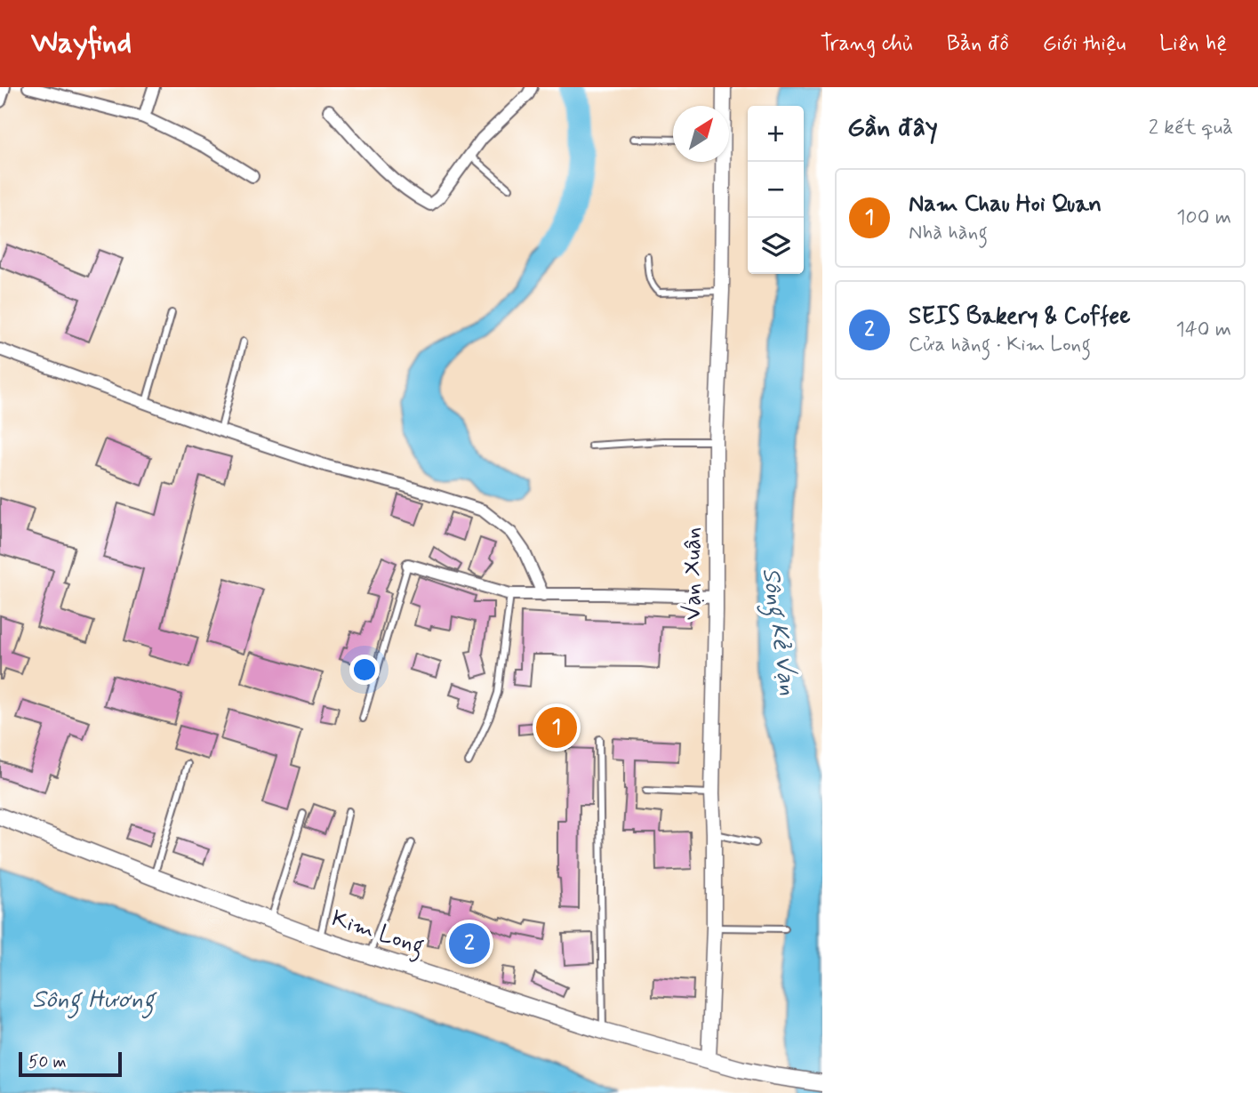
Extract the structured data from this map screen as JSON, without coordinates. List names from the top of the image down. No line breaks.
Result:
{"streets":{"main road":["Kim Long"],"street":["Vạn Xuân"]},"crossings":[["Vạn Xuân","Kim Long"]],"water":["Sông Kẻ Vạn","Sông Hương"],"scale_bar":"50 m","north":"top right","page":{"header":"Wayfind","nav":["Trang chủ","Bản đồ","Giới thiệu","Liên hệ"],"heading":["Gần đây","2 kết quả"],"map_buttons":["+","−"],"list":[{"mark":"1","name":"Nam Chau Hoi Quan","note":"Nhà hàng","value":"100 m"},{"mark":"2","name":"SEIS Bakery & Coffee","note":"Cửa hàng · Kim Long","value":"140 m"}],"pins":["1","2"],"scale":"50 m"}}
